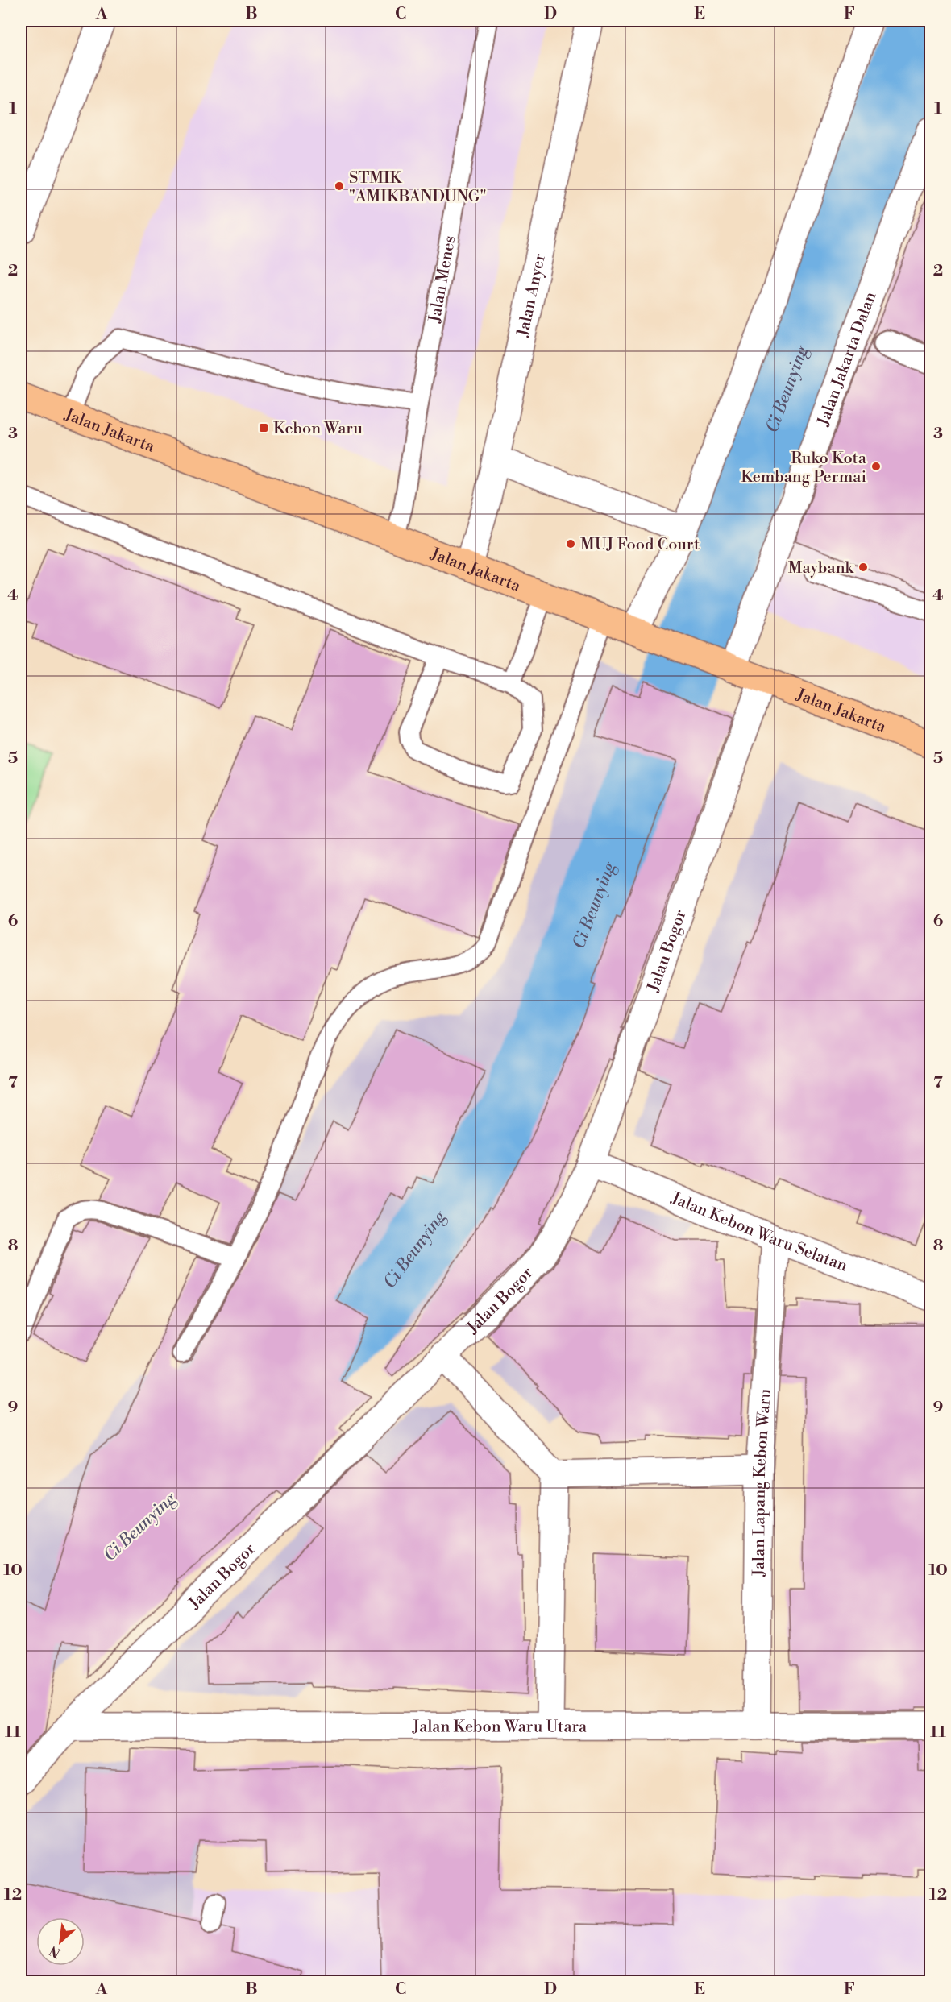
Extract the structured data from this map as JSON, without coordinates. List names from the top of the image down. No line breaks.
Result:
{"streets":{"main road":["Jalan Jakarta"],"street":["Jalan Anyer","Jalan Jakarta Dalan","Jalan Bogor","Jalan Kebon Waru Selatan","Jalan Lapang Kebon Waru","Jalan Kebon Waru Utara"],"lane":["Jalan Menes"]},"crossings":[["Jalan Menes","Jalan Jakarta"],["Jalan Anyer","Jalan Jakarta"],["Jalan Jakarta Dalan","Jalan Jakarta"],["Jalan Jakarta","Jalan Bogor"],["Jalan Bogor","Jalan Kebon Waru Selatan"],["Jalan Bogor","Jalan Kebon Waru Utara"],["Jalan Kebon Waru Selatan","Jalan Lapang Kebon Waru"],["Jalan Lapang Kebon Waru","Jalan Kebon Waru Utara"]],"water":["Ci Beunying"],"places":{"other":["STMIK \"AMIKBANDUNG\"","Ruko Kota Kembang Permai","MUJ Food Court","Maybank"],"transit":["Kebon Waru"]},"north":"bottom left","grid":{"columns":["A","B","C","D","E","F"],"rows":["1","2","3","4","5","6","7","8","9","10","11","12"]}}
